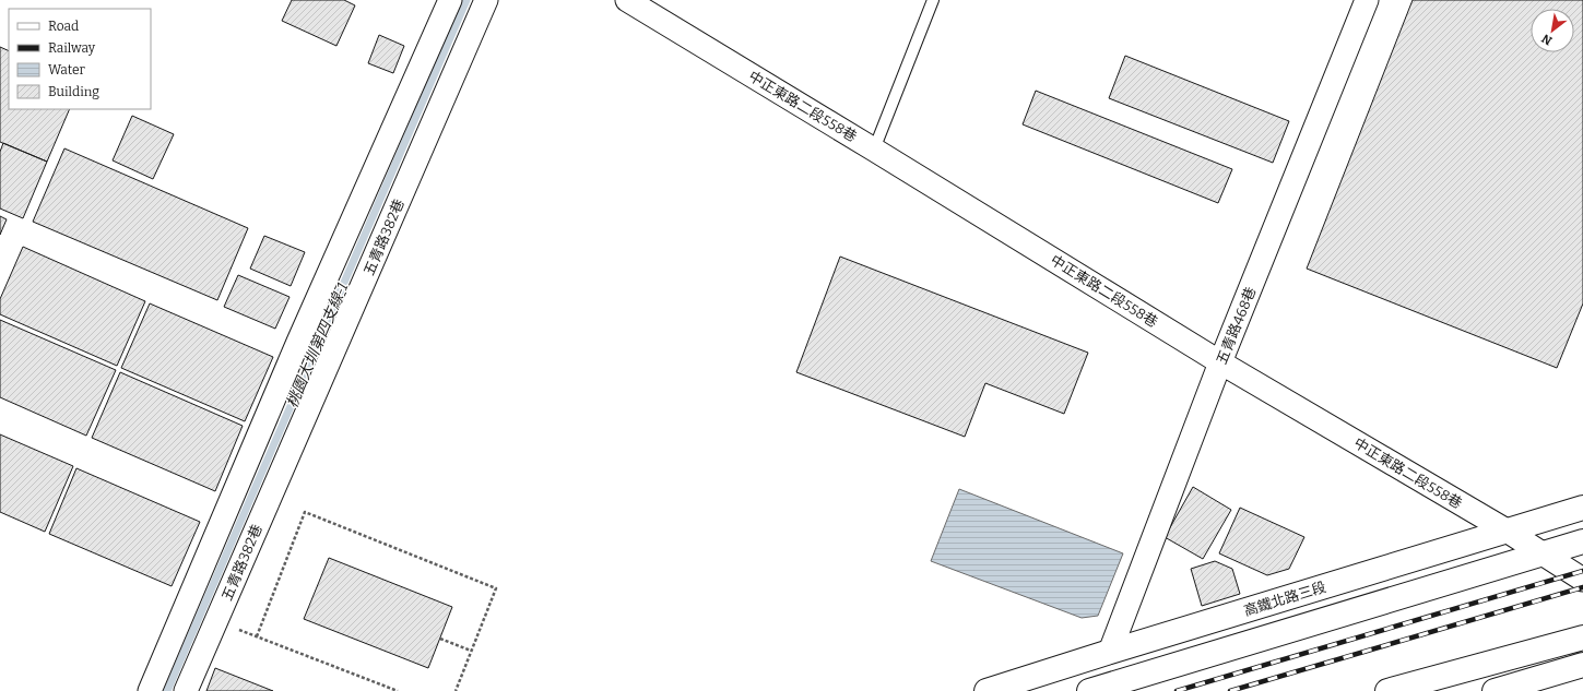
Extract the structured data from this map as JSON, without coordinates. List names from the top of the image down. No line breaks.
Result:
{"streets":{"main road":["高鐵北路三段"],"street":["中正東路二段558巷","五青路382巷","五青路468巷"]},"crossings":[["中正東路二段558巷","五青路468巷"],["中正東路二段558巷","高鐵北路三段"],["五青路468巷","高鐵北路三段"]],"water":["桃園大圳第四支線-1"],"legend":["Road","Railway","Water","Building"],"north":"bottom left"}
